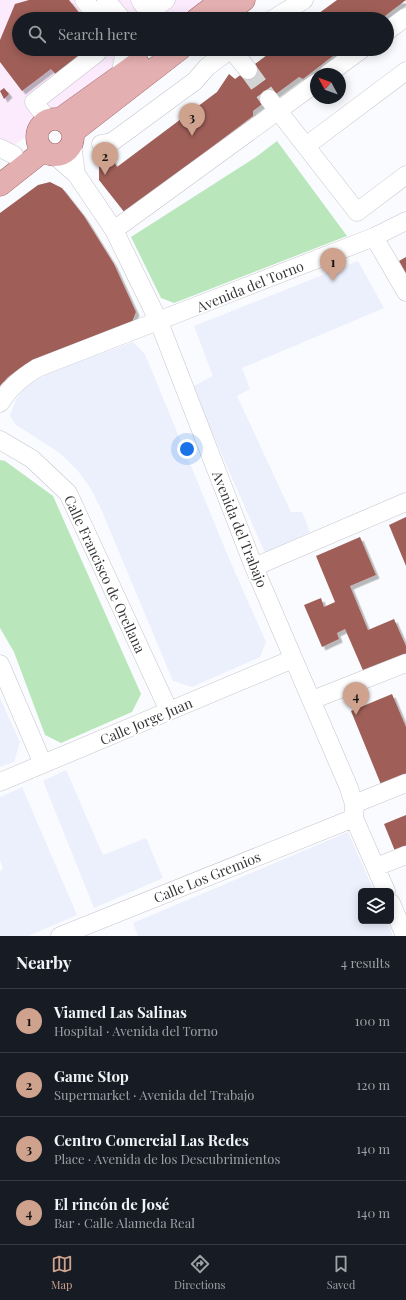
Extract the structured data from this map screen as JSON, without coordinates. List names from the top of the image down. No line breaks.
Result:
{"streets":{"street":["Avenida del Torno","Avenida del Trabajo","Calle Francisco de Orellana","Calle Jorge Juan","Calle Los Gremios"]},"crossings":[["Avenida del Torno","Avenida del Trabajo"],["Avenida del Trabajo","Calle Jorge Juan"],["Avenida del Trabajo","Calle Los Gremios"],["Calle Francisco de Orellana","Calle Jorge Juan"]],"north":"top left","page":{"search":"Search here","pins":["3","2","1","4"],"heading":["Nearby","4 results"],"list":[{"mark":"1","name":"Viamed Las Salinas","note":"Hospital · Avenida del Torno","value":"100 m"},{"mark":"2","name":"Game Stop","note":"Supermarket · Avenida del Trabajo","value":"120 m"},{"mark":"3","name":"Centro Comercial Las Redes","note":"Place · Avenida de los Descubrimientos","value":"140 m"},{"mark":"4","name":"El rincón de José","note":"Bar · Calle Alameda Real","value":"140 m"}],"nav":["Map","Directions","Saved"]}}
